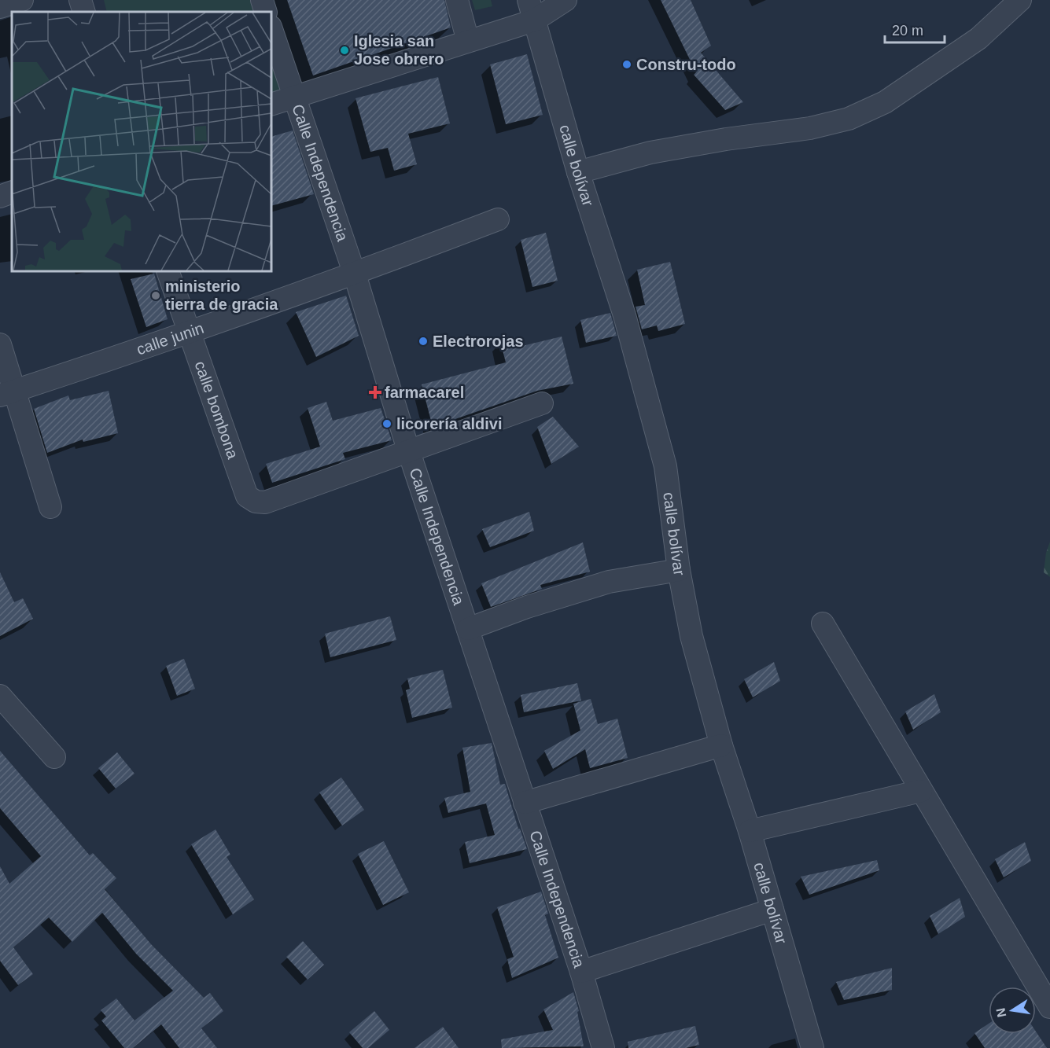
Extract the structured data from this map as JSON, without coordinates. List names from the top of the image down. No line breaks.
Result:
{"streets":{"street":["calle bolívar","Calle Independencia","calle junin","calle bombona"]},"crossings":[["Calle Independencia","calle junin"],["Calle Independencia","calle bombona"],["calle junin","calle bombona"]],"places":{"other":["Iglesia san Jose obrero","Constru-todo","ministerio tierra de gracia","Electrorojas","licorería aldivi"],"health":["farmacarel"]},"scale_bar":"20 m","north":"left"}
